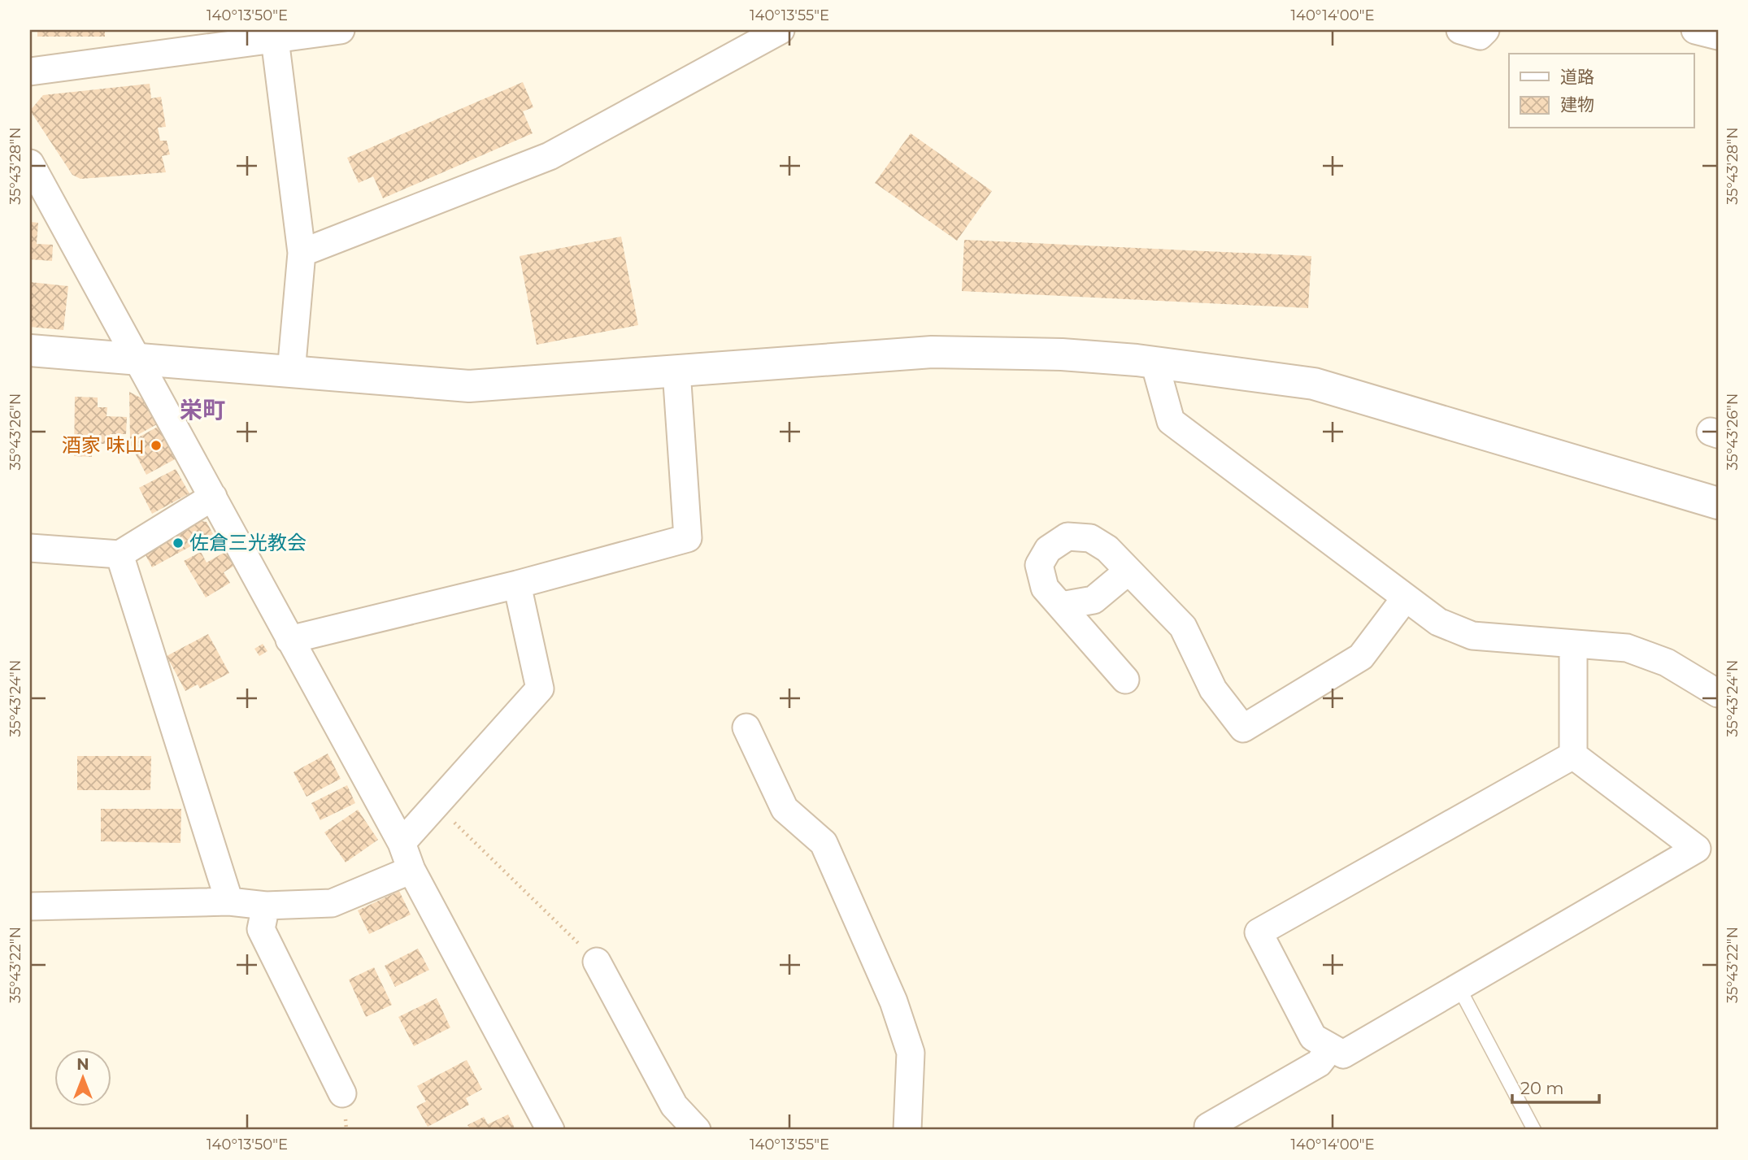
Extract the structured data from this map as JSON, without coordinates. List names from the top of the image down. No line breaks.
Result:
{"districts":["栄町"],"places":["酒家 味山","佐倉三光教会"],"legend":["道路","建物"],"scale_bar":"20 m","north":"top","coordinates":["140°13'50\"E","140°13'55\"E","140°14'00\"E","35°43'28\"N","35°43'26\"N","35°43'24\"N","35°43'22\"N"]}
